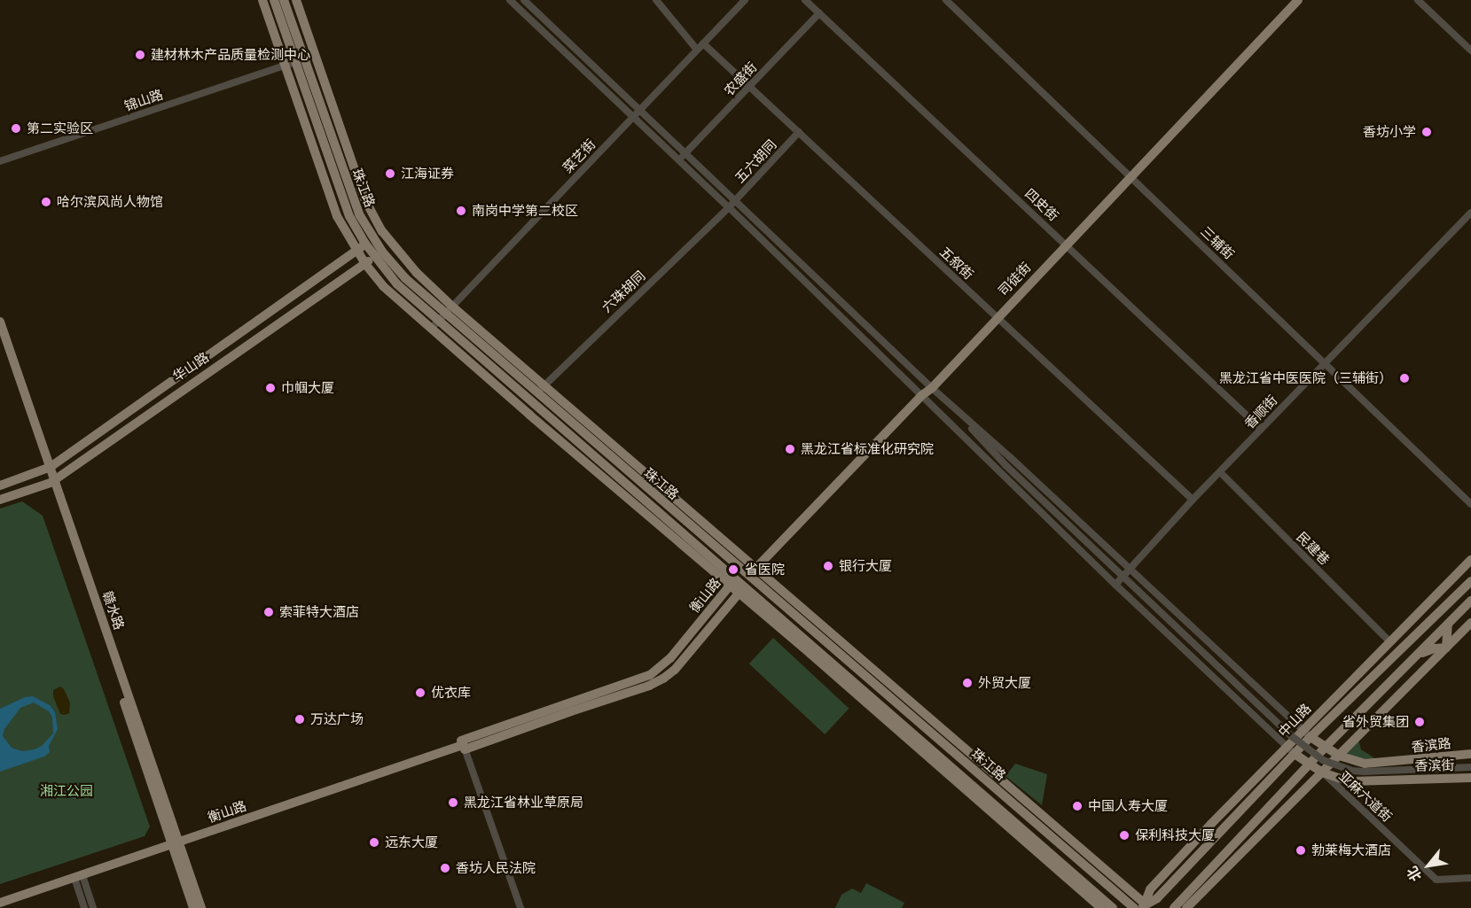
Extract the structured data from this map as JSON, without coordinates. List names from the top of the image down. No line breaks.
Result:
{"streets":{"main road":["珠江路","司徒街","华山路","衡山路","赣水路","中山路","香滨路","香滨街"],"street":["农盛街","锦山路","菜艺街","五六胡同","四史街","三辅街","五叙街","六珠胡同","香顺街","民建巷","亚麻六道街"]},"crossings":[["农盛街","四史街"],["农盛街","五叙街"],["锦山路","珠江路"],["菜艺街","珠江路"],["菜艺街","五叙街"],["五六胡同","五叙街"],["五六胡同","六珠胡同"],["珠江路","司徒街"],["珠江路","六珠胡同"],["珠江路","华山路"],["珠江路","衡山路"],["珠江路","中山路"],["四史街","司徒街"],["四史街","香顺街"],["三辅街","司徒街"],["三辅街","香顺街"],["五叙街","司徒街"],["五叙街","香顺街"],["司徒街","衡山路"],["华山路","赣水路"],["香顺街","民建巷"],["民建巷","中山路"],["衡山路","赣水路"],["中山路","香滨路"],["中山路","香滨街"],["香滨街","亚麻六道街"]],"parks":["湘江公园"],"places":["建材林木产品质量检测中心","第二实验区","香坊小学","江海证券","哈尔滨风尚人物馆","南岗中学第二校区","黑龙江省中医医院（三辅街）","巾帼大厦","黑龙江省标准化研究院","银行大厦","省医院","索菲特大酒店","外贸大厦","优衣库","万达广场","省外贸集团","黑龙江省林业草原局","中国人寿大厦","保利科技大厦","远东大厦","勃莱梅大酒店","香坊人民法院"],"north":"bottom left"}
